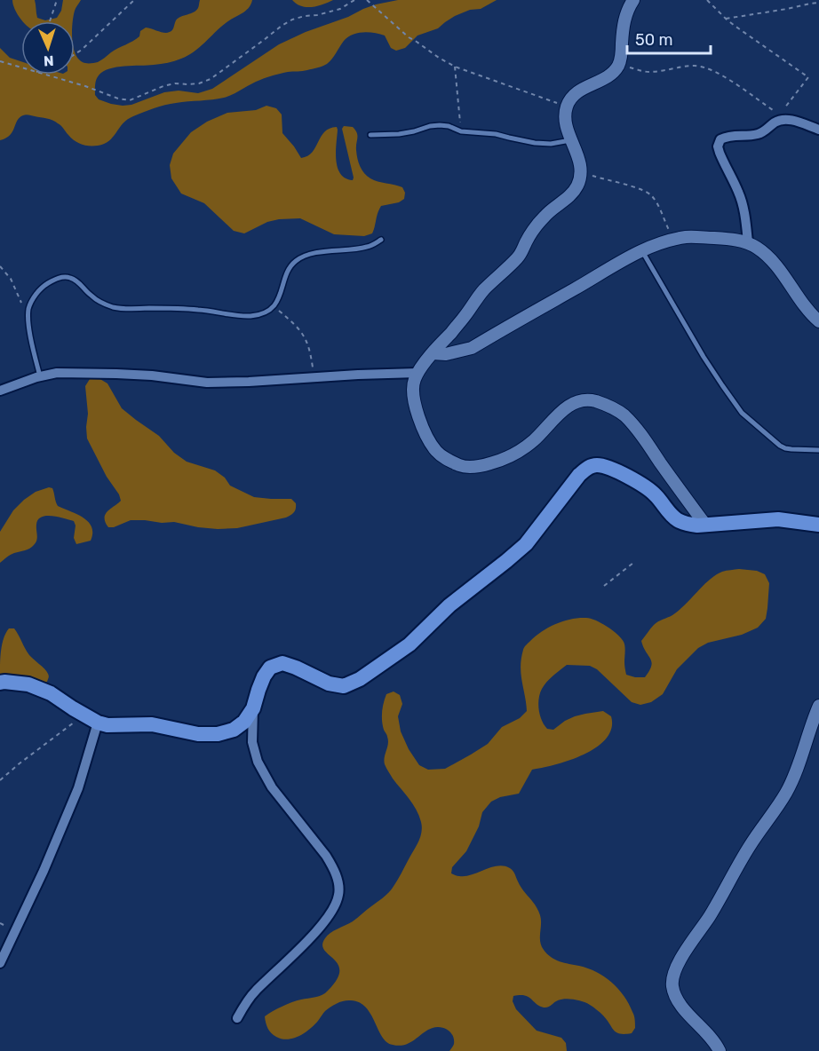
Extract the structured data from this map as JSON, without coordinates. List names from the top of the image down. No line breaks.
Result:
{"scale_bar":"50 m","north":"bottom"}
